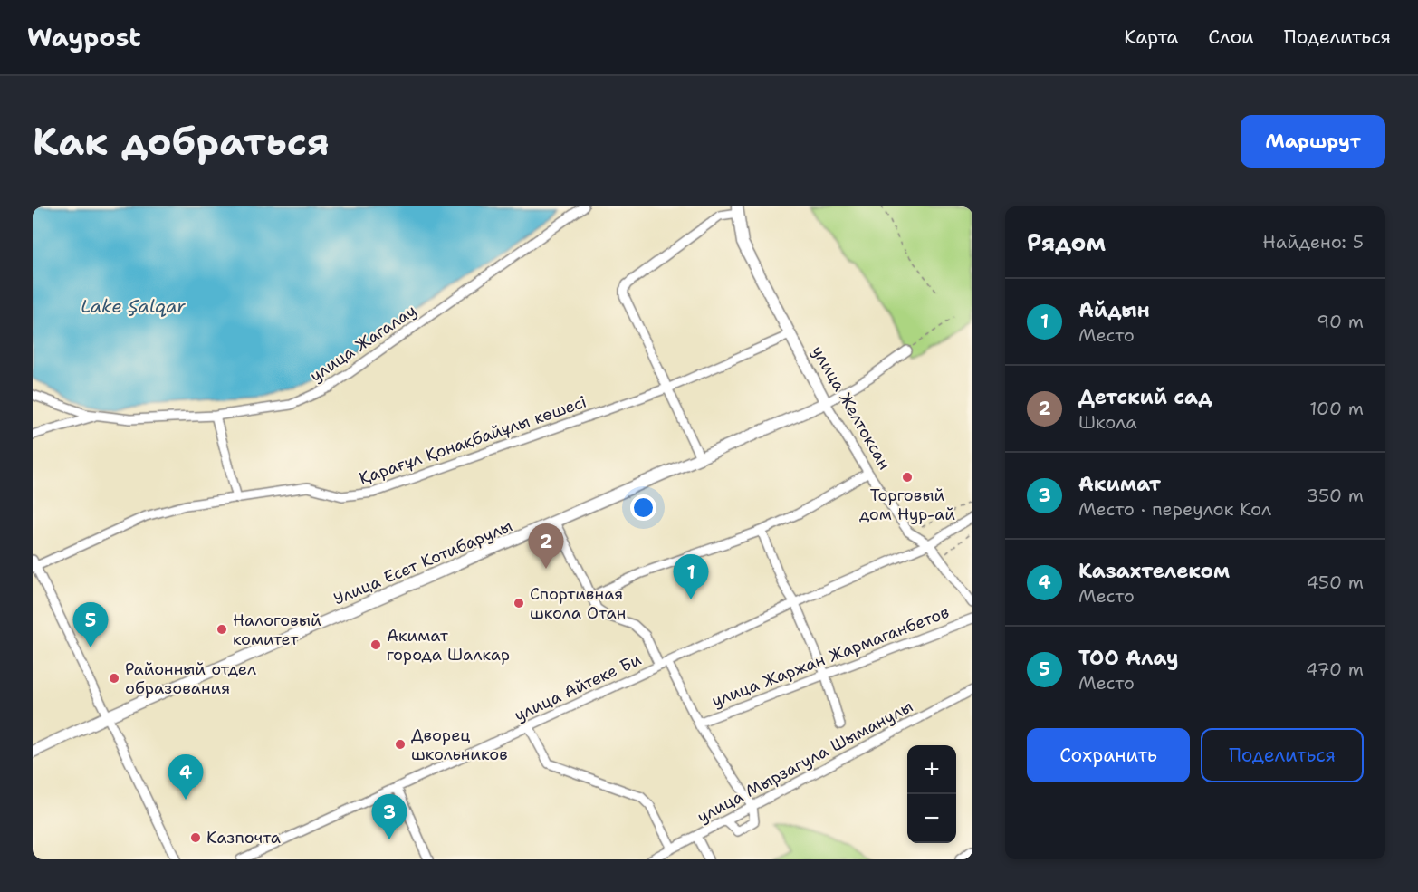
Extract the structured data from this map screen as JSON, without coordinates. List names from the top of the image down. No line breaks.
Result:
{"streets":{"main road":["улица Желтоксан","Улица Есет Котибарулы"],"street":["улица Жагалау","Қарағұл Қонақбайұлы көшесі","улица Жаржан Жармаганбетов","улица Айтеке Би","улица Мырзагула Шыманулы"]},"crossings":[["улица Желтоксан","Қарағұл Қонақбайұлы көшесі"],["улица Желтоксан","Улица Есет Котибарулы"],["улица Желтоксан","улица Айтеке Би"]],"water":["Lake Şalqar"],"places":["Торговый дом Нур-ай","Спортивная школа Отан","Налоговый комитет","Акимат города Шалкар","Районный отдел образования","Дворец школьников","Казпочта"],"page":{"header":"Waypost","nav":["Карта","Слои","Поделиться"],"buttons":["Маршрут",["Сохранить","Поделиться"]],"title":"Как добраться","heading":["Рядом","Найдено: 5"],"list":[{"mark":"1","name":"Айдын","note":"Место","value":"90 m"},{"mark":"2","name":"Детский сад","note":"Школа","value":"100 m"},{"mark":"3","name":"Акимат","note":"Место · переулок Кол","value":"350 m"},{"mark":"4","name":"Казахтелеком","note":"Место","value":"450 m"},{"mark":"5","name":"ТОО Алау","note":"Место","value":"470 m"}],"pins":["2","1","5","4","3"],"map_buttons":["+","−"]}}
